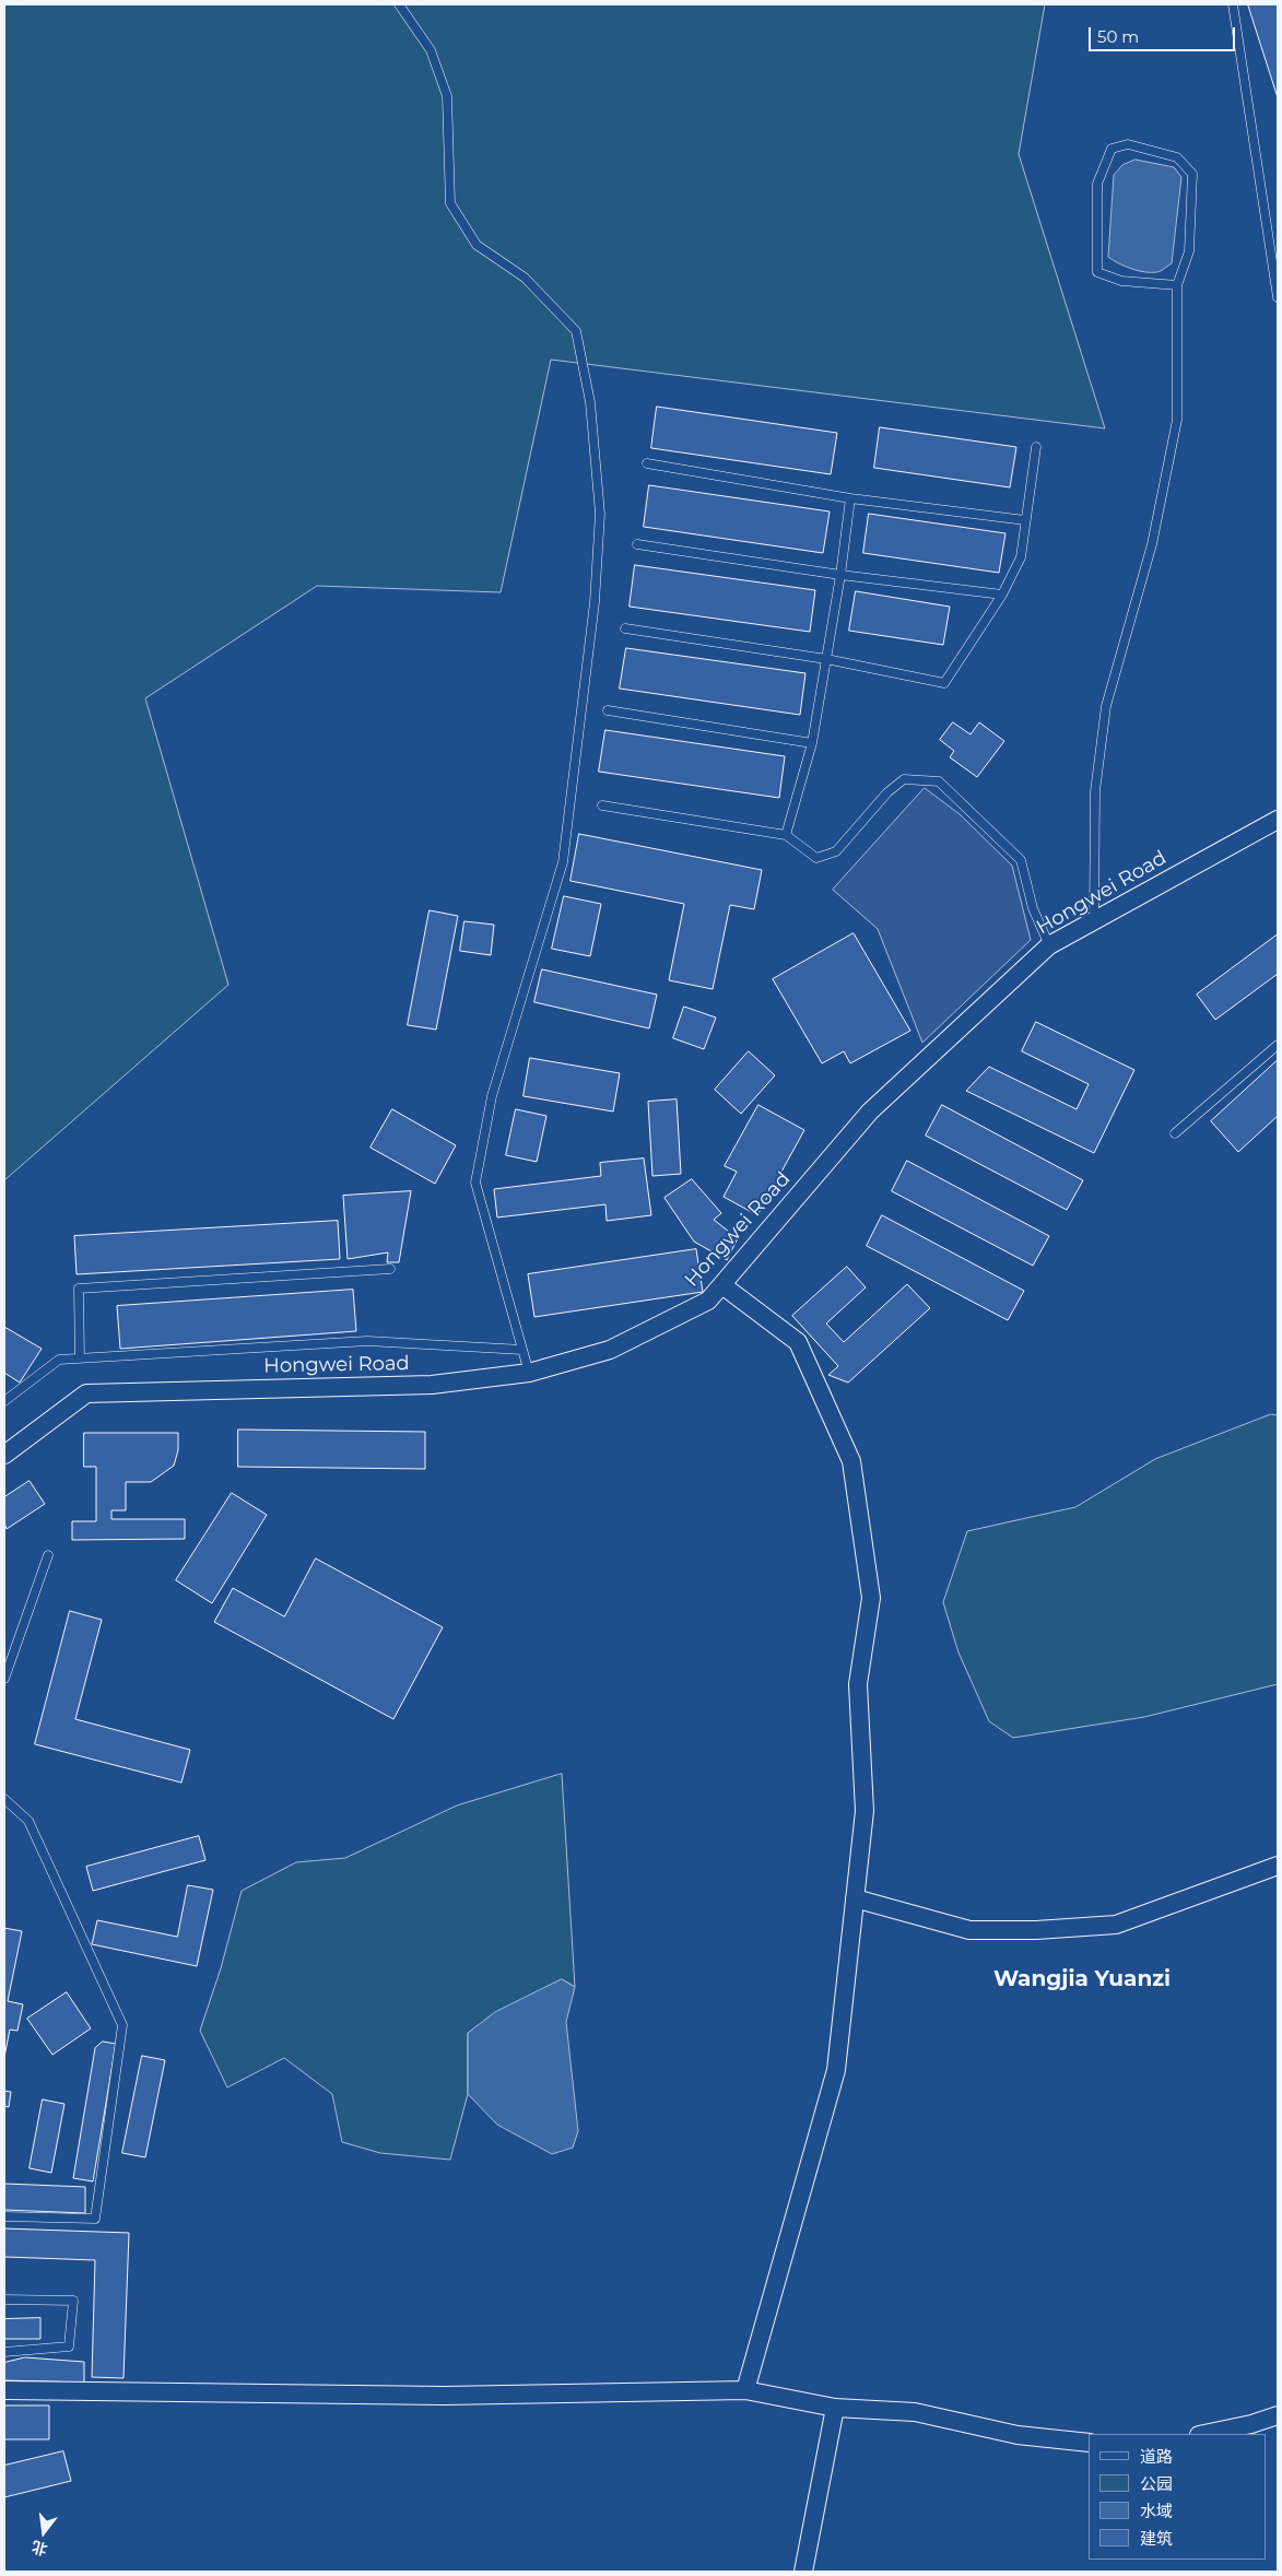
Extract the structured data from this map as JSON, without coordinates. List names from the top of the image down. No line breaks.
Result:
{"streets":{"street":["Hongwei Road"]},"districts":["Wangjia Yuanzi"],"legend":["道路","公园","水域","建筑"],"scale_bar":"50 m","north":"bottom"}
